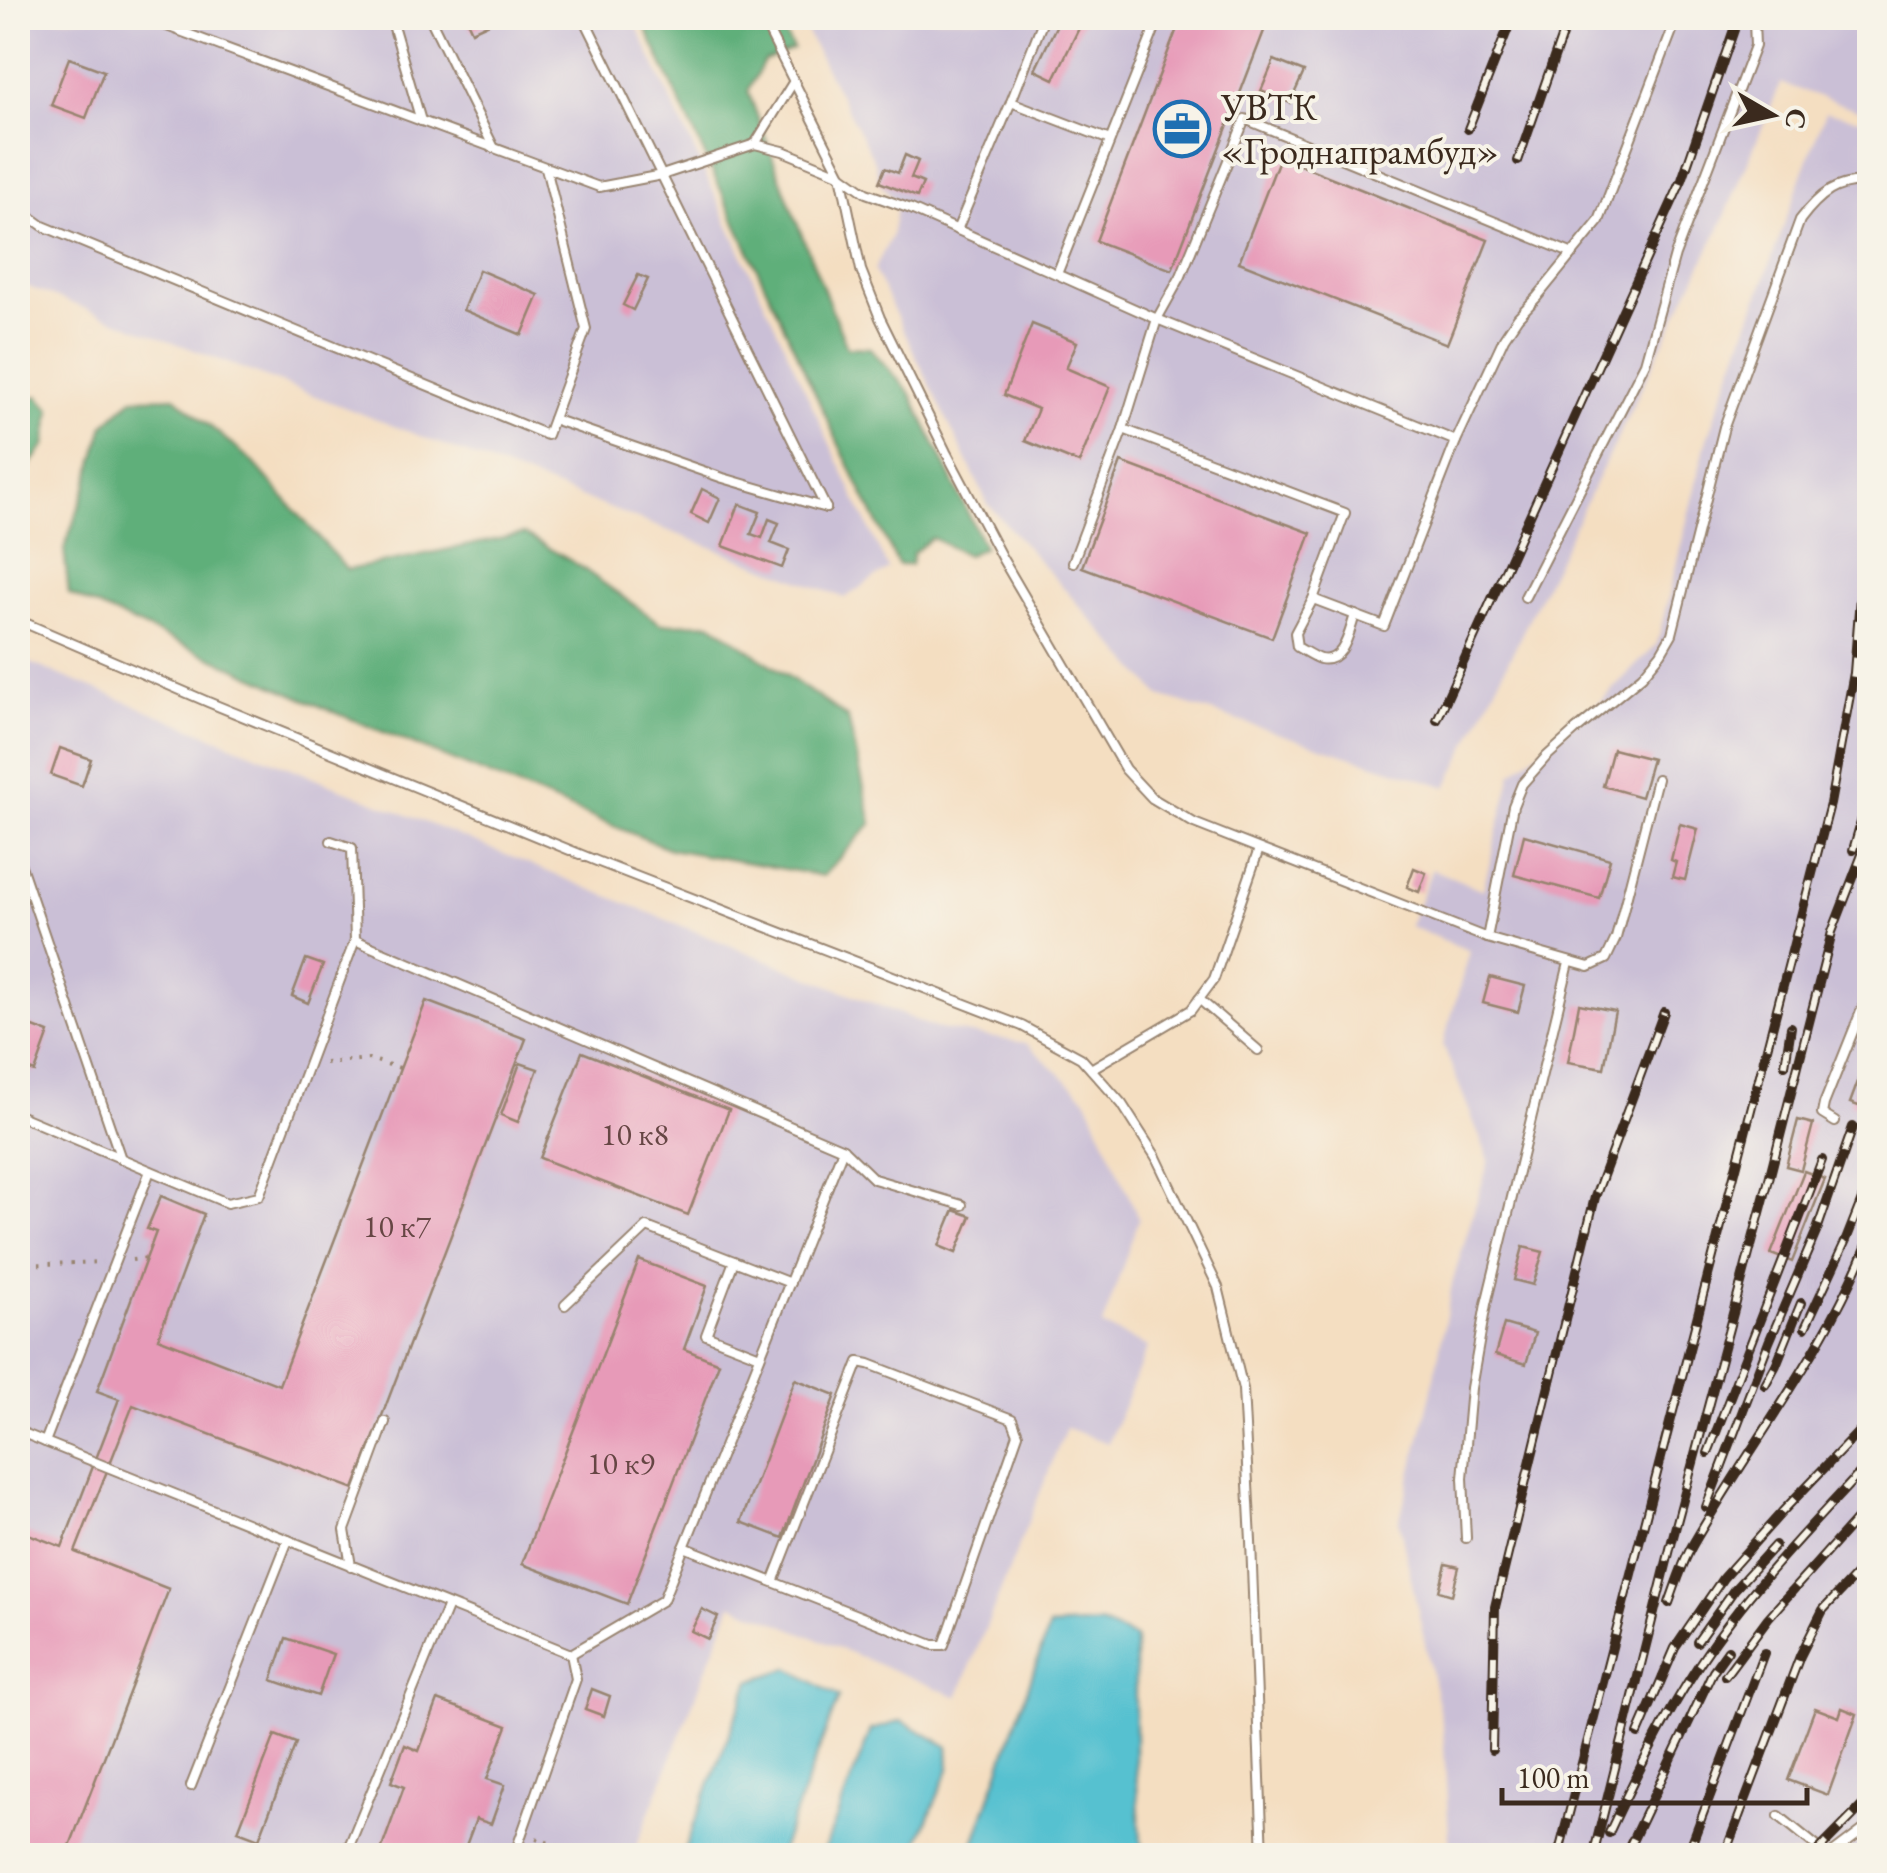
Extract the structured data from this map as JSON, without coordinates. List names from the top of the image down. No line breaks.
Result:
{"places":{"office":["УВТК «Гроднапрамбуд»"]},"house_numbers":["10 к8","10 к7","10 к9"],"scale_bar":"100 m","north":"right"}
